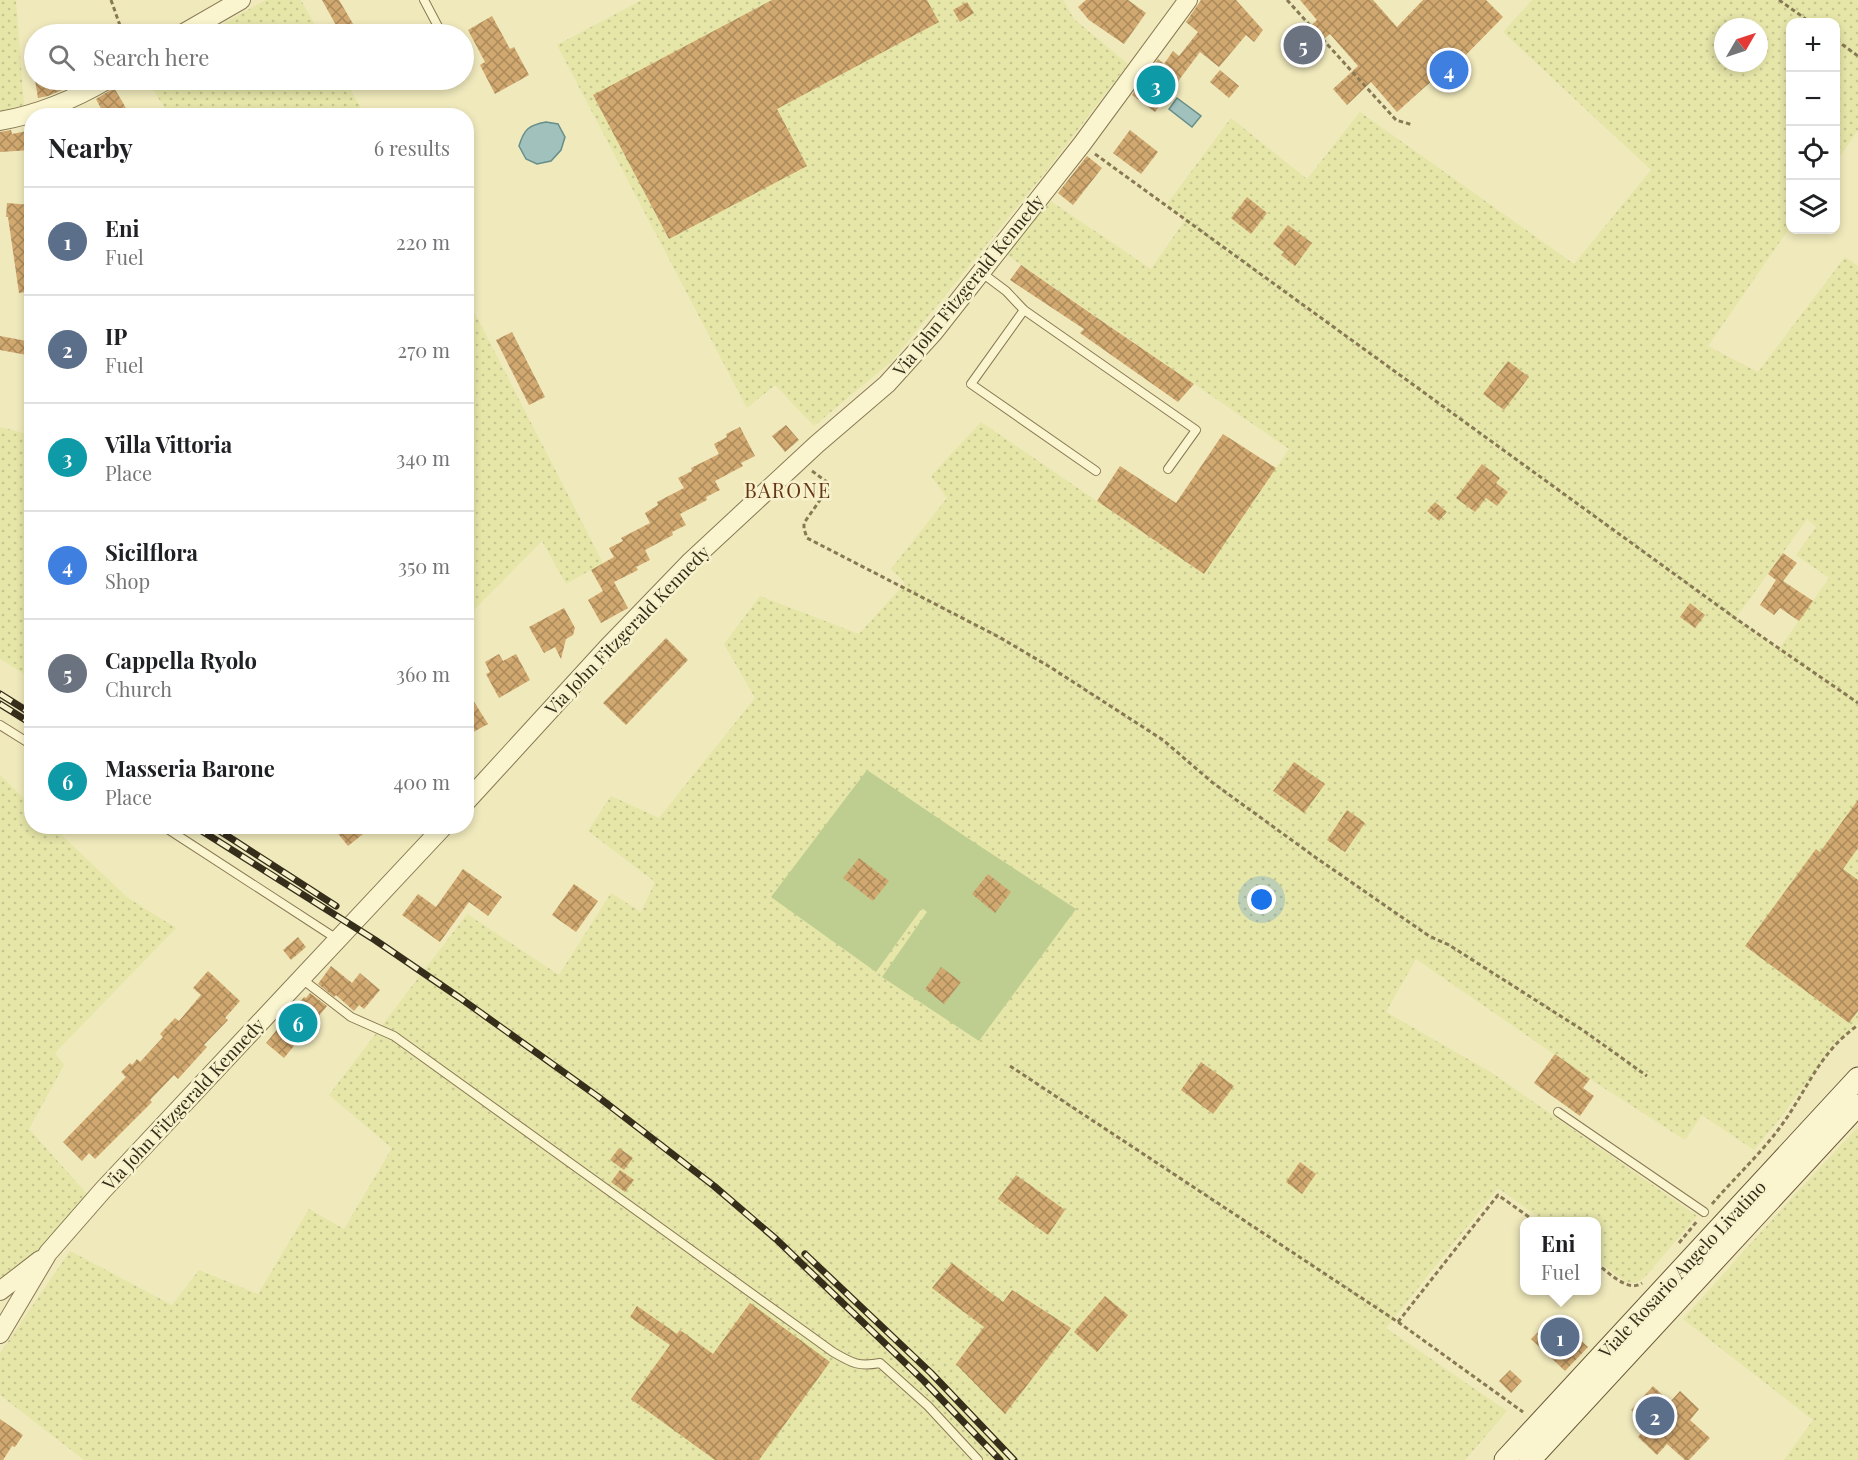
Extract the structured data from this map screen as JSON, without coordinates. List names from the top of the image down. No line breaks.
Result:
{"streets":{"main road":["Viale Rosario Angelo Livatino"],"street":["Via John Fitzgerald Kennedy"]},"districts":["BARONE"],"north":"top right","page":{"map_buttons":["+","−"],"pins":["5","4","3","6","1","2"],"search":"Search here","heading":["Nearby","6 results"],"list":[{"mark":"1","name":"Eni","note":"Fuel","value":"220 m"},{"mark":"2","name":"IP","note":"Fuel","value":"270 m"},{"mark":"3","name":"Villa Vittoria","note":"Place","value":"340 m"},{"mark":"4","name":"Sicilflora","note":"Shop","value":"350 m"},{"mark":"5","name":"Cappella Ryolo","note":"Church","value":"360 m"},{"mark":"6","name":"Masseria Barone","note":"Place","value":"400 m"}],"popup":["Eni","Fuel"]}}
